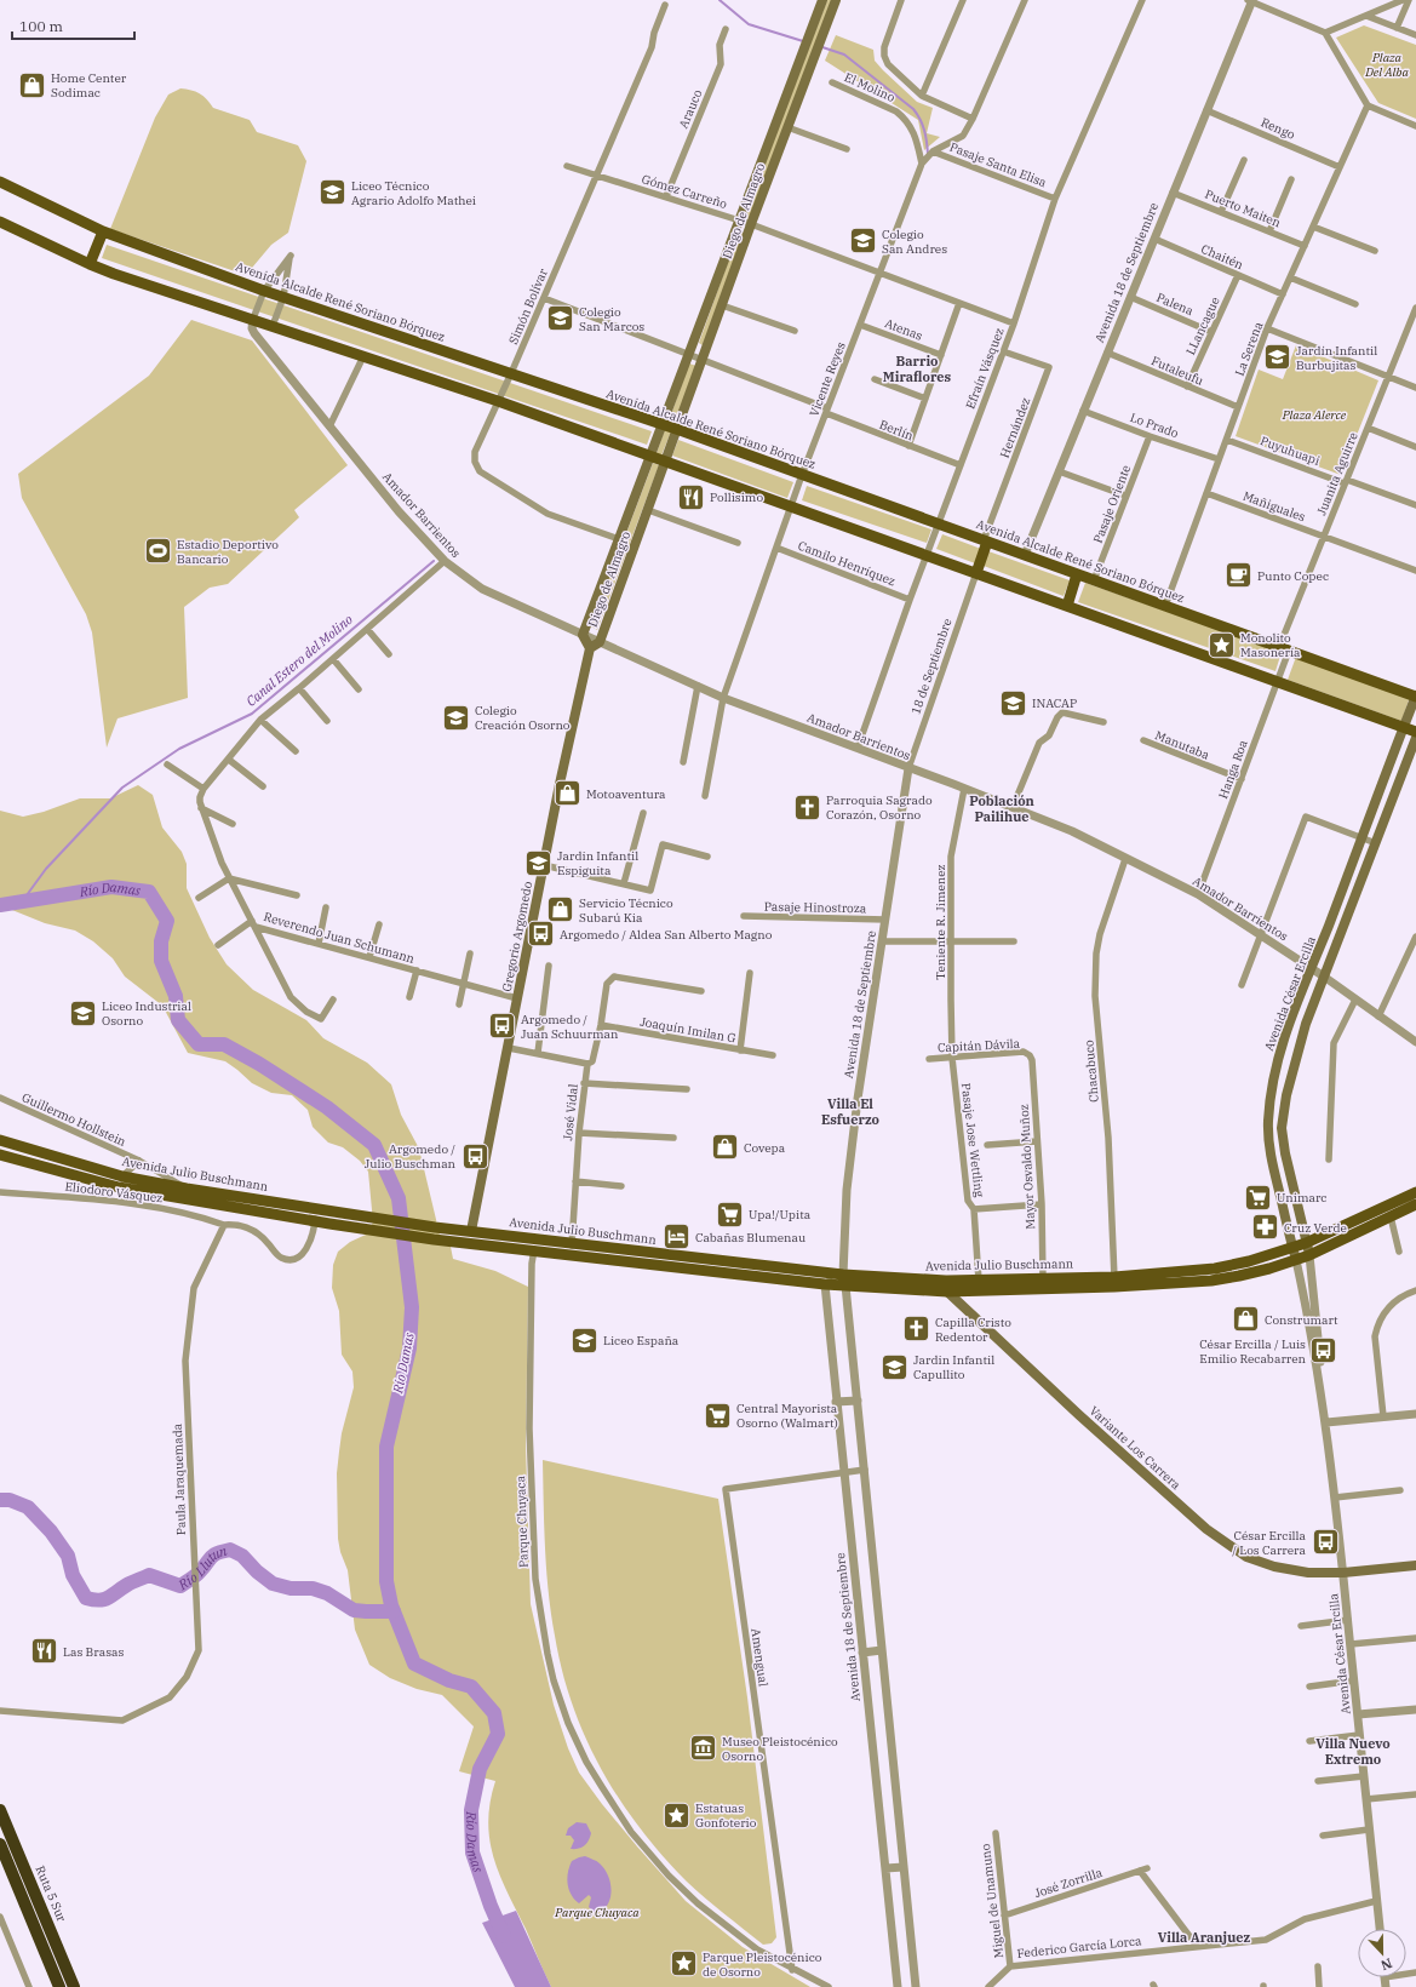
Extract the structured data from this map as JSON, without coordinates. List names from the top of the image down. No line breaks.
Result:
{"streets":{"highway":["Ruta 5 Sur"],"main road":["Diego de Almagro","Avenida Alcalde René Soriano Bórquez","Gregorio Argomedo","Avenida César Ercilla","Avenida Julio Buschmann","Variante Los Carrera"],"street":["El Molino","Arauco","Rengo","Pasaje Santa Elisa","Gómez Carreño","Puerto Maiten","Chaitén","Avenida 18 de Septiembre","Palena","Simón Bolívar","LLancague","Atenas","La Serena","Efraín Vásquez","Futaleufu","Vicente Reyes","Lo Prado","Hernández","Berlín","Puyuhuapi","Juanita Aguirre","Pasaje Oriente","Mañiguales","Amador Barrientos","Camilo Henríquez","18 de Septiembre","Manutaba","Hanga Roa","Pasaje Hinostroza","Teniente R. Jimenez","Reverendo Juan Schumann","Joaquín Imilan G","Capitán Dávila","Chacabuco","José Vidal","Guillermo Hollstein","Pasaje Jose Wettling","Mayor Osvaldo Muñoz","Eliodoro Vásquez","Paula Jaraquemada","Parque Chuyaca","Amengual","José Zorrilla","Miguel de Unamuno","Federico García Lorca"]},"crossings":[["El Molino","Pasaje Santa Elisa"],["El Molino","Vicente Reyes"],["Arauco","Gómez Carreño"],["Rengo","Avenida 18 de Septiembre"],["Rengo","La Serena"],["Pasaje Santa Elisa","Efraín Vásquez"],["Pasaje Santa Elisa","Vicente Reyes"],["Gómez Carreño","Diego de Almagro"],["Gómez Carreño","Simón Bolívar"],["Gómez Carreño","Efraín Vásquez"],["Gómez Carreño","Vicente Reyes"],["Puerto Maiten","Avenida 18 de Septiembre"],["Puerto Maiten","La Serena"],["Diego de Almagro","Avenida Alcalde René Soriano Bórquez"],["Diego de Almagro","Simón Bolívar"],["Diego de Almagro","Berlín"],["Diego de Almagro","Amador Barrientos"],["Diego de Almagro","Gregorio Argomedo"],["Chaitén","Avenida 18 de Septiembre"],["Chaitén","LLancague"],["Chaitén","La Serena"],["Avenida 18 de Septiembre","Avenida Alcalde René Soriano Bórquez"],["Avenida 18 de Septiembre","Palena"],["Avenida 18 de Septiembre","Futaleufu"],["Avenida 18 de Septiembre","Lo Prado"],["Avenida 18 de Septiembre","Amador Barrientos"],["Avenida 18 de Septiembre","18 de Septiembre"],["Avenida 18 de Septiembre","Pasaje Hinostroza"],["Avenida 18 de Septiembre","Avenida Julio Buschmann"],["Avenida 18 de Septiembre","Amengual"],["Avenida Alcalde René Soriano Bórquez","Simón Bolívar"],["Avenida Alcalde René Soriano Bórquez","La Serena"],["Avenida Alcalde René Soriano Bórquez","Efraín Vásquez"],["Avenida Alcalde René Soriano Bórquez","Vicente Reyes"],["Avenida Alcalde René Soriano Bórquez","Hernández"],["Avenida Alcalde René Soriano Bórquez","Juanita Aguirre"],["Avenida Alcalde René Soriano Bórquez","Pasaje Oriente"],["Avenida Alcalde René Soriano Bórquez","Hanga Roa"],["Avenida Alcalde René Soriano Bórquez","Avenida César Ercilla"],["Palena","LLancague"],["Simón Bolívar","Berlín"],["LLancague","Futaleufu"],["Atenas","Vicente Reyes"],["La Serena","Futaleufu"],["La Serena","Lo Prado"],["La Serena","Puyuhuapi"],["La Serena","Mañiguales"],["Efraín Vásquez","Hernández"],["Efraín Vásquez","Berlín"],["Efraín Vásquez","Amador Barrientos"],["Efraín Vásquez","Camilo Henríquez"],["Vicente Reyes","Berlín"],["Vicente Reyes","Amador Barrientos"],["Vicente Reyes","Camilo Henríquez"],["Lo Prado","Pasaje Oriente"],["Puyuhuapi","Juanita Aguirre"],["Juanita Aguirre","Mañiguales"],["Juanita Aguirre","Hanga Roa"],["Amador Barrientos","18 de Septiembre"],["Amador Barrientos","Hanga Roa"],["Amador Barrientos","Teniente R. Jimenez"],["Amador Barrientos","Avenida César Ercilla"],["Amador Barrientos","Chacabuco"],["Manutaba","Hanga Roa"],["Teniente R. Jimenez","Capitán Dávila"],["Teniente R. Jimenez","Pasaje Jose Wettling"],["Gregorio Argomedo","Reverendo Juan Schumann"],["Gregorio Argomedo","Avenida Julio Buschmann"],["Avenida César Ercilla","Avenida Julio Buschmann"],["Avenida César Ercilla","Variante Los Carrera"],["Avenida César Ercilla","Federico García Lorca"],["Joaquín Imilan G","José Vidal"],["Capitán Dávila","Pasaje Jose Wettling"],["Capitán Dávila","Mayor Osvaldo Muñoz"],["Chacabuco","Avenida Julio Buschmann"],["José Vidal","Avenida Julio Buschmann"],["Guillermo Hollstein","Avenida Julio Buschmann"],["Pasaje Jose Wettling","Avenida Julio Buschmann"],["Mayor Osvaldo Muñoz","Avenida Julio Buschmann"],["Avenida Julio Buschmann","Variante Los Carrera"],["Avenida Julio Buschmann","Parque Chuyaca"],["Eliodoro Vásquez","Paula Jaraquemada"],["Parque Chuyaca","Amengual"],["José Zorrilla","Miguel de Unamuno"],["Miguel de Unamuno","Federico García Lorca"]],"districts":["Barrio Miraflores","Población Pailihue","Villa El Esfuerzo","Villa Nuevo Extremo","Villa Aranjuez"],"water":["Canal Estero del Molino","Río Damas","Río Llutun"],"parks":["Plaza Del Alba","Plaza Alerce","Parque Chuyaca"],"places":{"shop":["Home Center Sodimac","Motoaventura","Servicio Técnico Subarú Kia","Covepa","Construmart"],"school or university":["Liceo Técnico Agrario Adolfo Mathei","Colegio San Andres","Colegio San Marcos","Jardín Infantil Burbujitas","INACAP","Colegio Creación Osorno","Jardin Infantil Espiguita","Liceo Industrial Osorno","Liceo España","Jardin Infantil Capullito"],"restaurant":["Pollisimo","Las Brasas"],"sports":["Estadio Deportivo Bancario"],"cafe":["Punto Copec"],"place":["Monolito Masonería","Estatuas Gonfoterio","Parque Pleistocénico de Osorno"],"church":["Parroquia Sagrado Corazón, Osorno","Capilla Cristo Redentor"],"bus stop":["Argomedo / Aldea San Alberto Magno","Argomedo / Juan Schuurman","Argomedo / Julio Buschman","César Ercilla / Luis Emilio Recabarren","César Ercilla / Los Carrera"],"supermarket":["Unimarc","Upa!/Upita","Central Mayorista Osorno (Walmart)"],"pharmacy":["Cruz Verde"],"hotel":["Cabañas Blumenau"],"museum":["Museo Pleistocénico Osorno"]},"scale_bar":"100 m","north":"bottom"}
